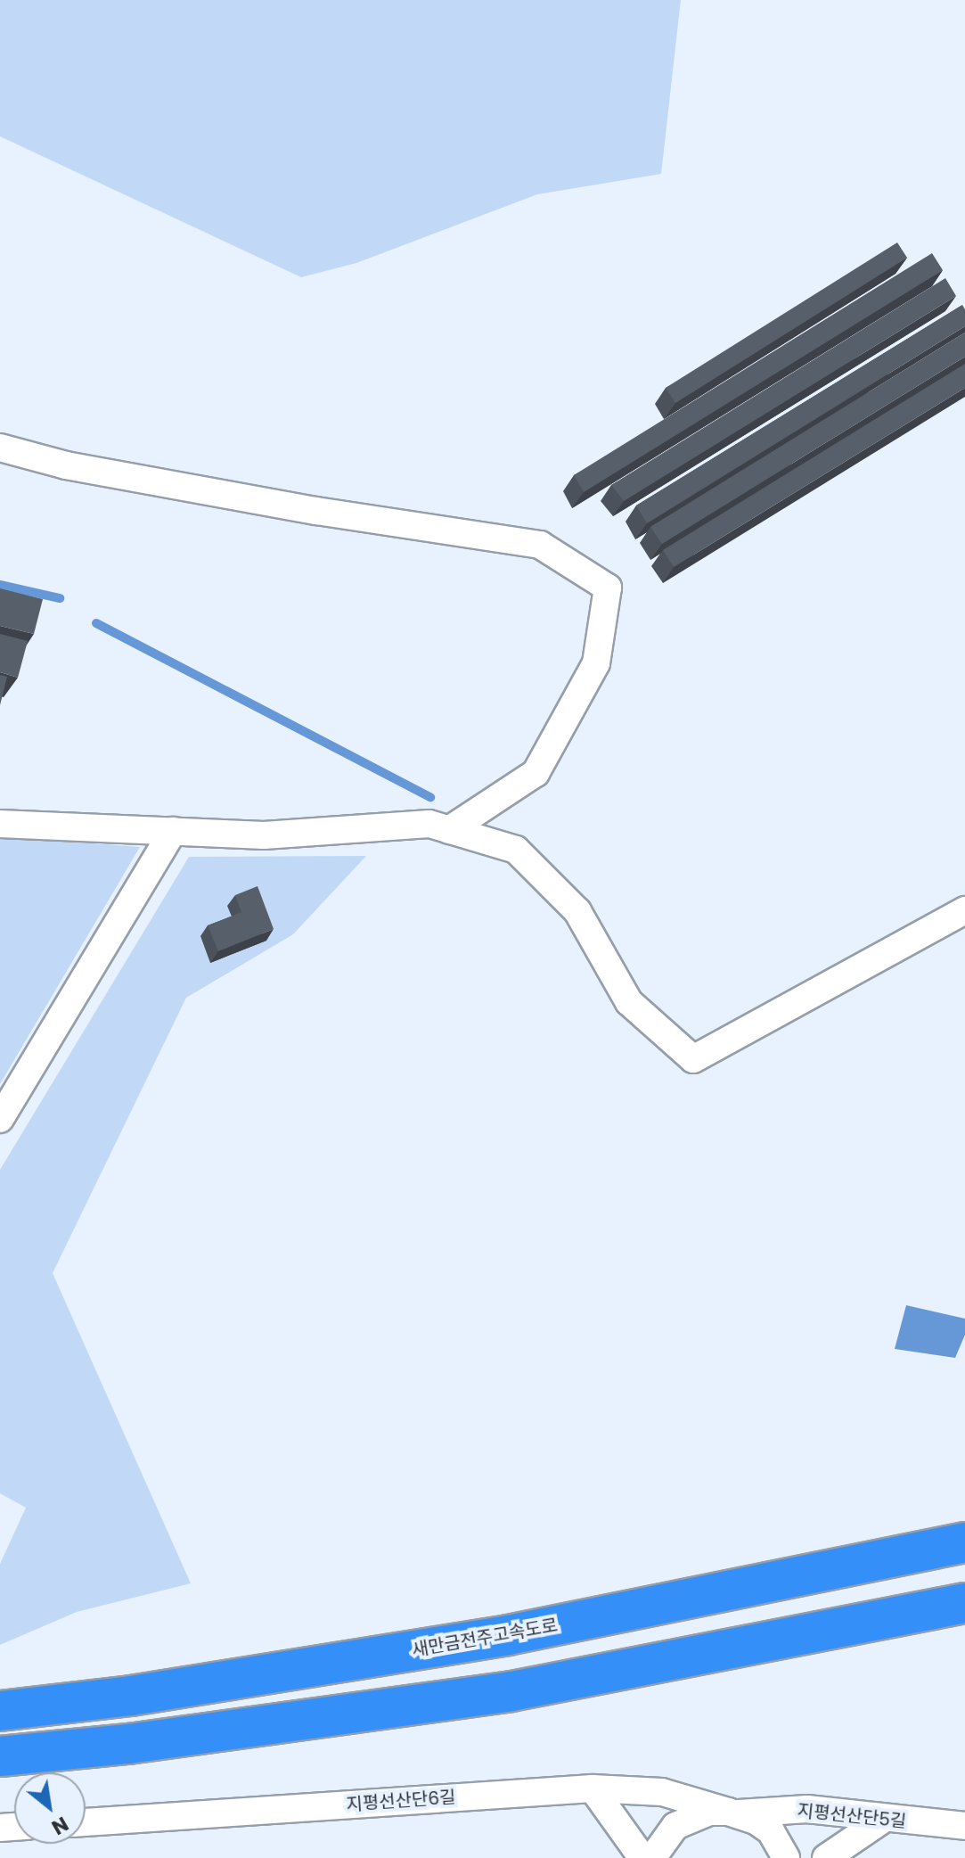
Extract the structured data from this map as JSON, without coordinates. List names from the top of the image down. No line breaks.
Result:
{"streets":{"highway":["새만금전주고속도로"],"street":["지평선산단6길","지평선산단5길"]},"crossings":[["지평선산단6길","지평선산단5길"]],"north":"bottom right"}
